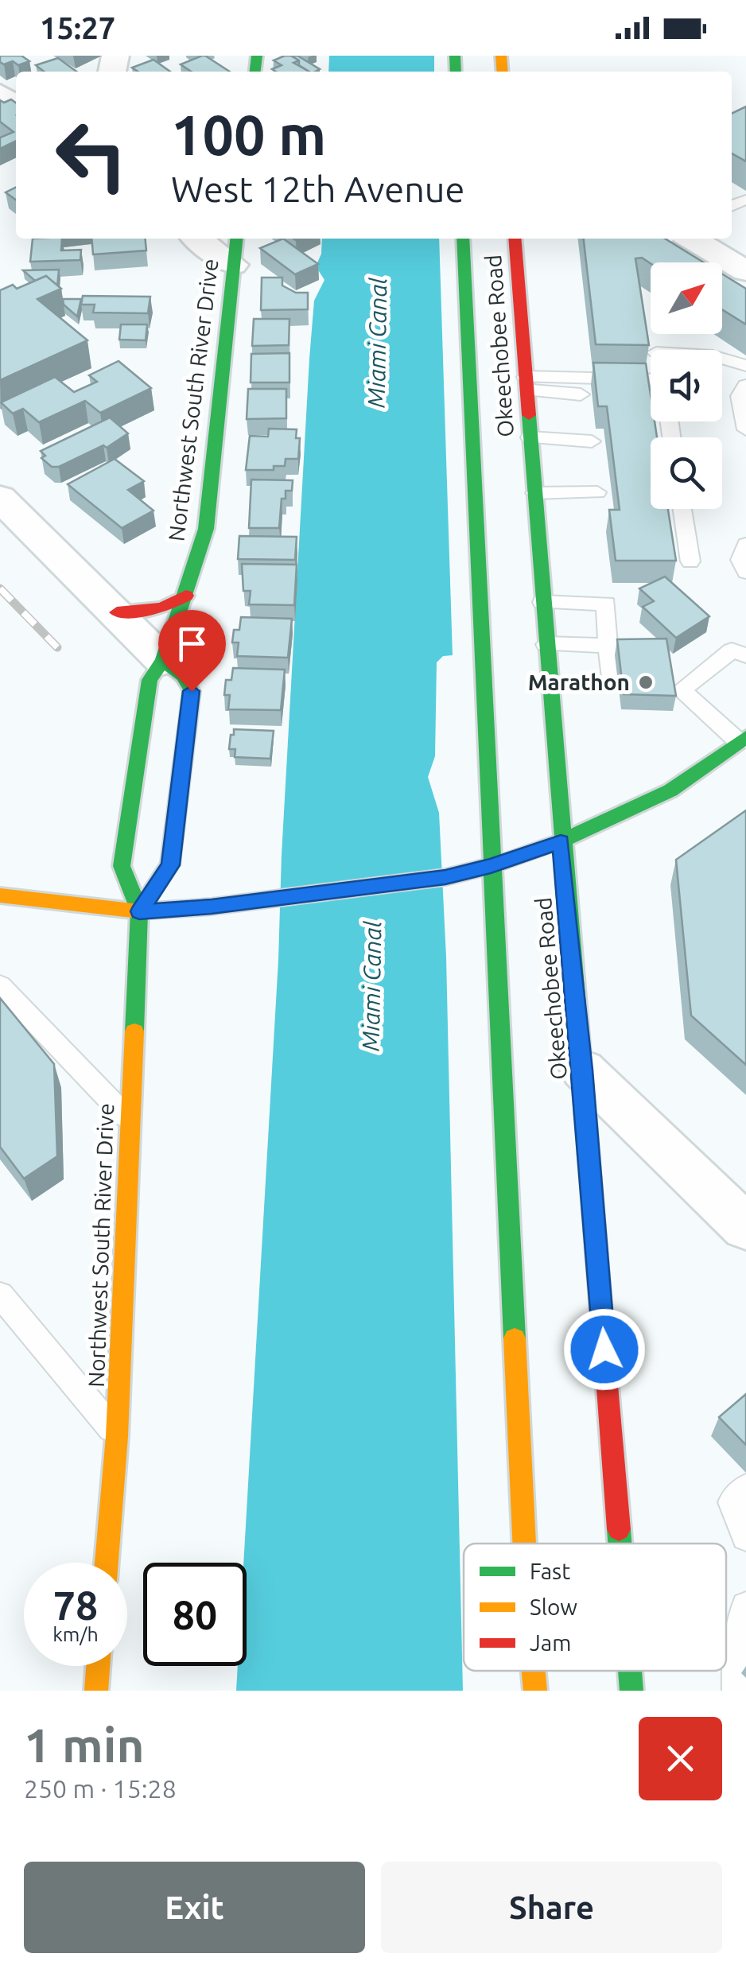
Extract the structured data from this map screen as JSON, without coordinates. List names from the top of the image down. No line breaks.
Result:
{"streets":{"main road":["Okeechobee Road","Northwest South River Drive"]},"water":["Miami Canal"],"places":["Marathon"],"legend":["Fast","Slow","Jam"],"north":"top right","page":{"status":"15:27","turn":["100 m","West 12th Avenue"],"speed":"78 km/h","limit":"80","heading":["1 min","250 m · 15:28"],"buttons":["Exit","Share"]}}
